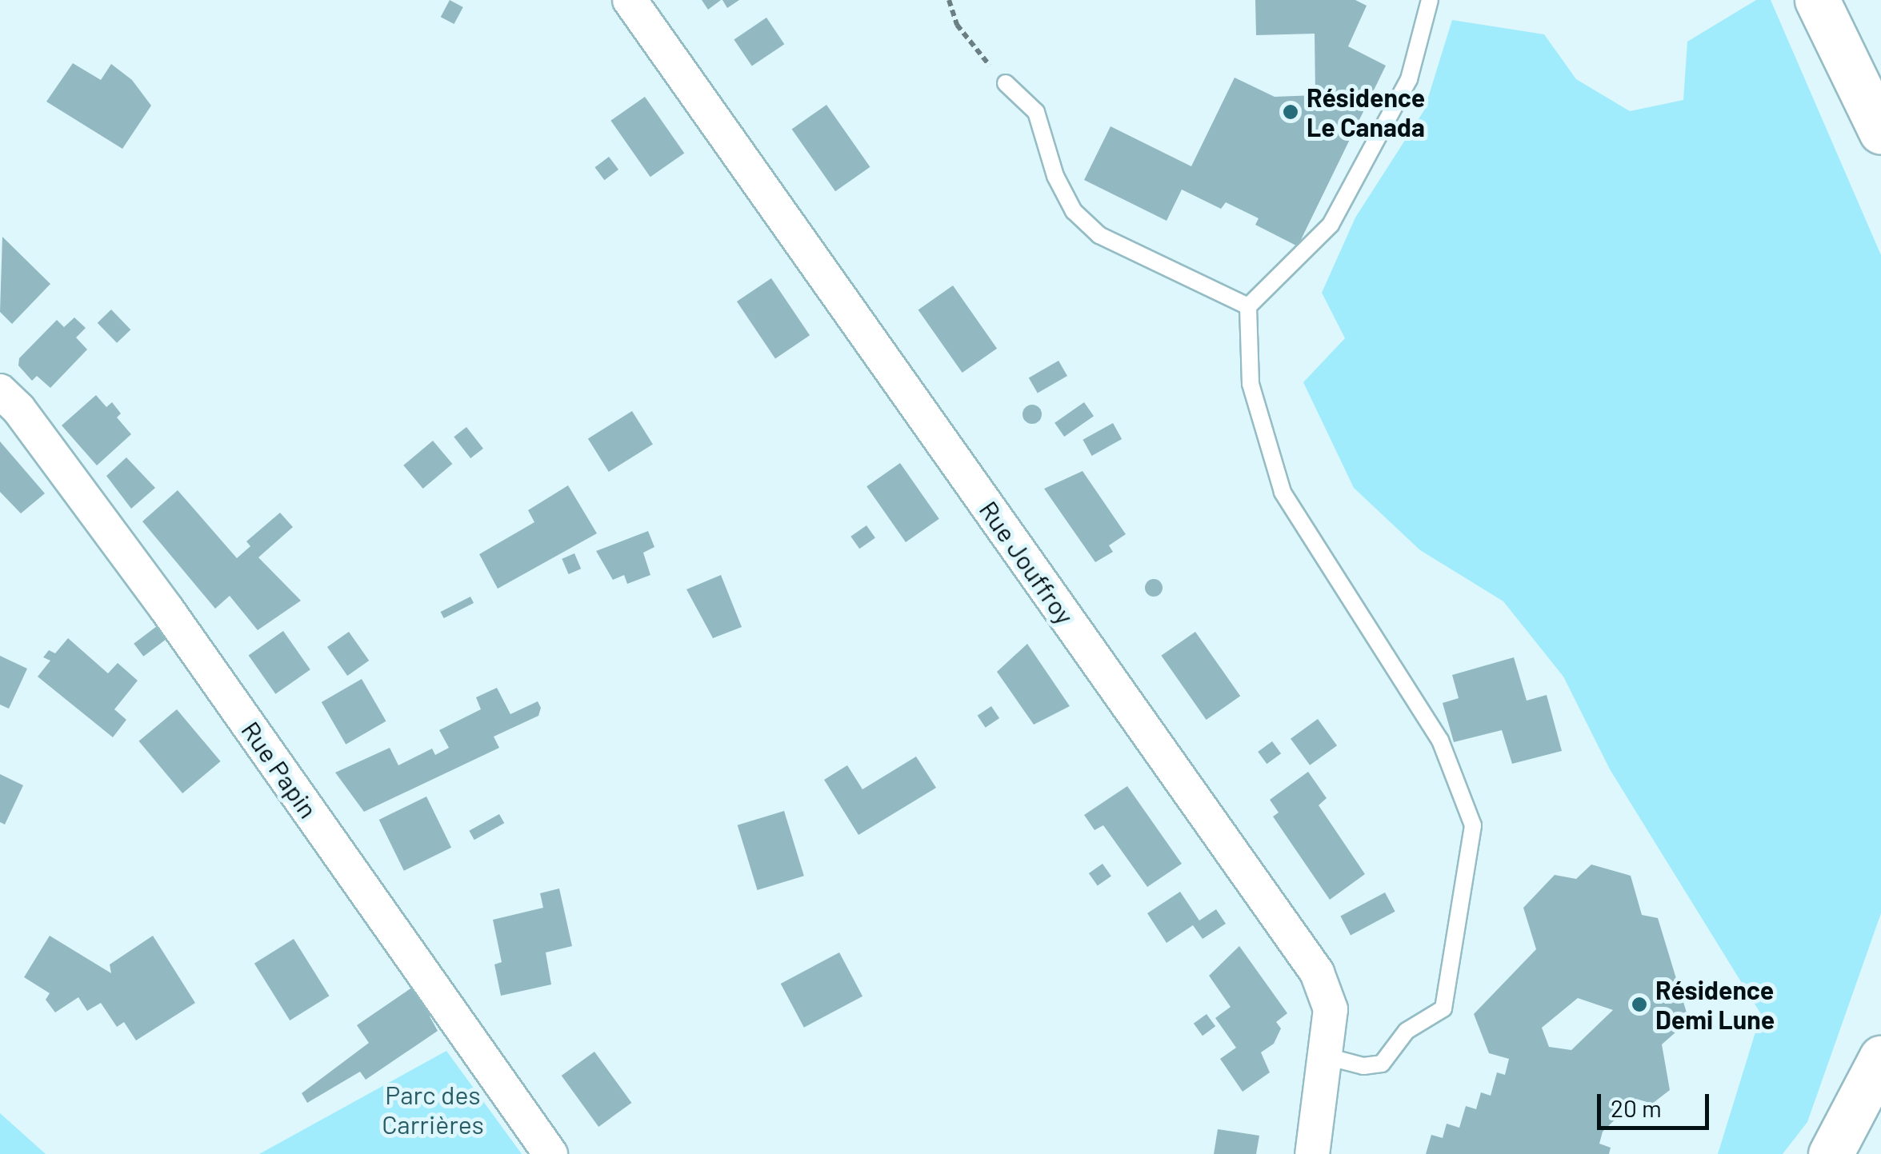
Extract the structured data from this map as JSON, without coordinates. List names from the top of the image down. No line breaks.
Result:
{"streets":{"street":["Rue Jouffroy","Rue Papin"]},"parks":["Parc des Carrières"],"places":["Résidence Le Canada","Résidence Demi Lune"],"scale_bar":"20 m"}
